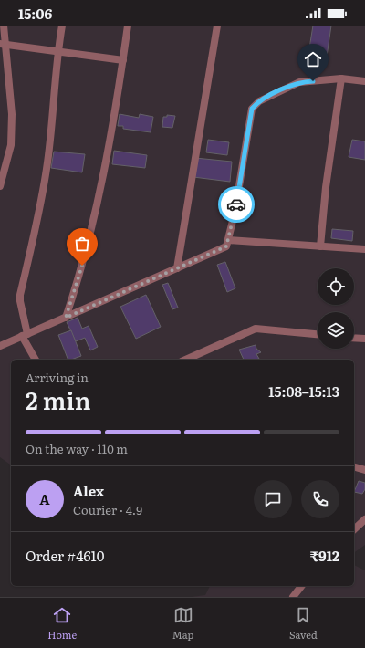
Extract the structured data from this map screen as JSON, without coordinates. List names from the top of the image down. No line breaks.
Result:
{"page":{"status":"15:06","heading":["2 min","Arriving in","15:08–15:13"],"panel":["Alex","Courier · 4.9","Order #4610","₹912"],"bar":"On the way · 110 m","round":"A","tabs":["Home","Map","Saved"]}}
